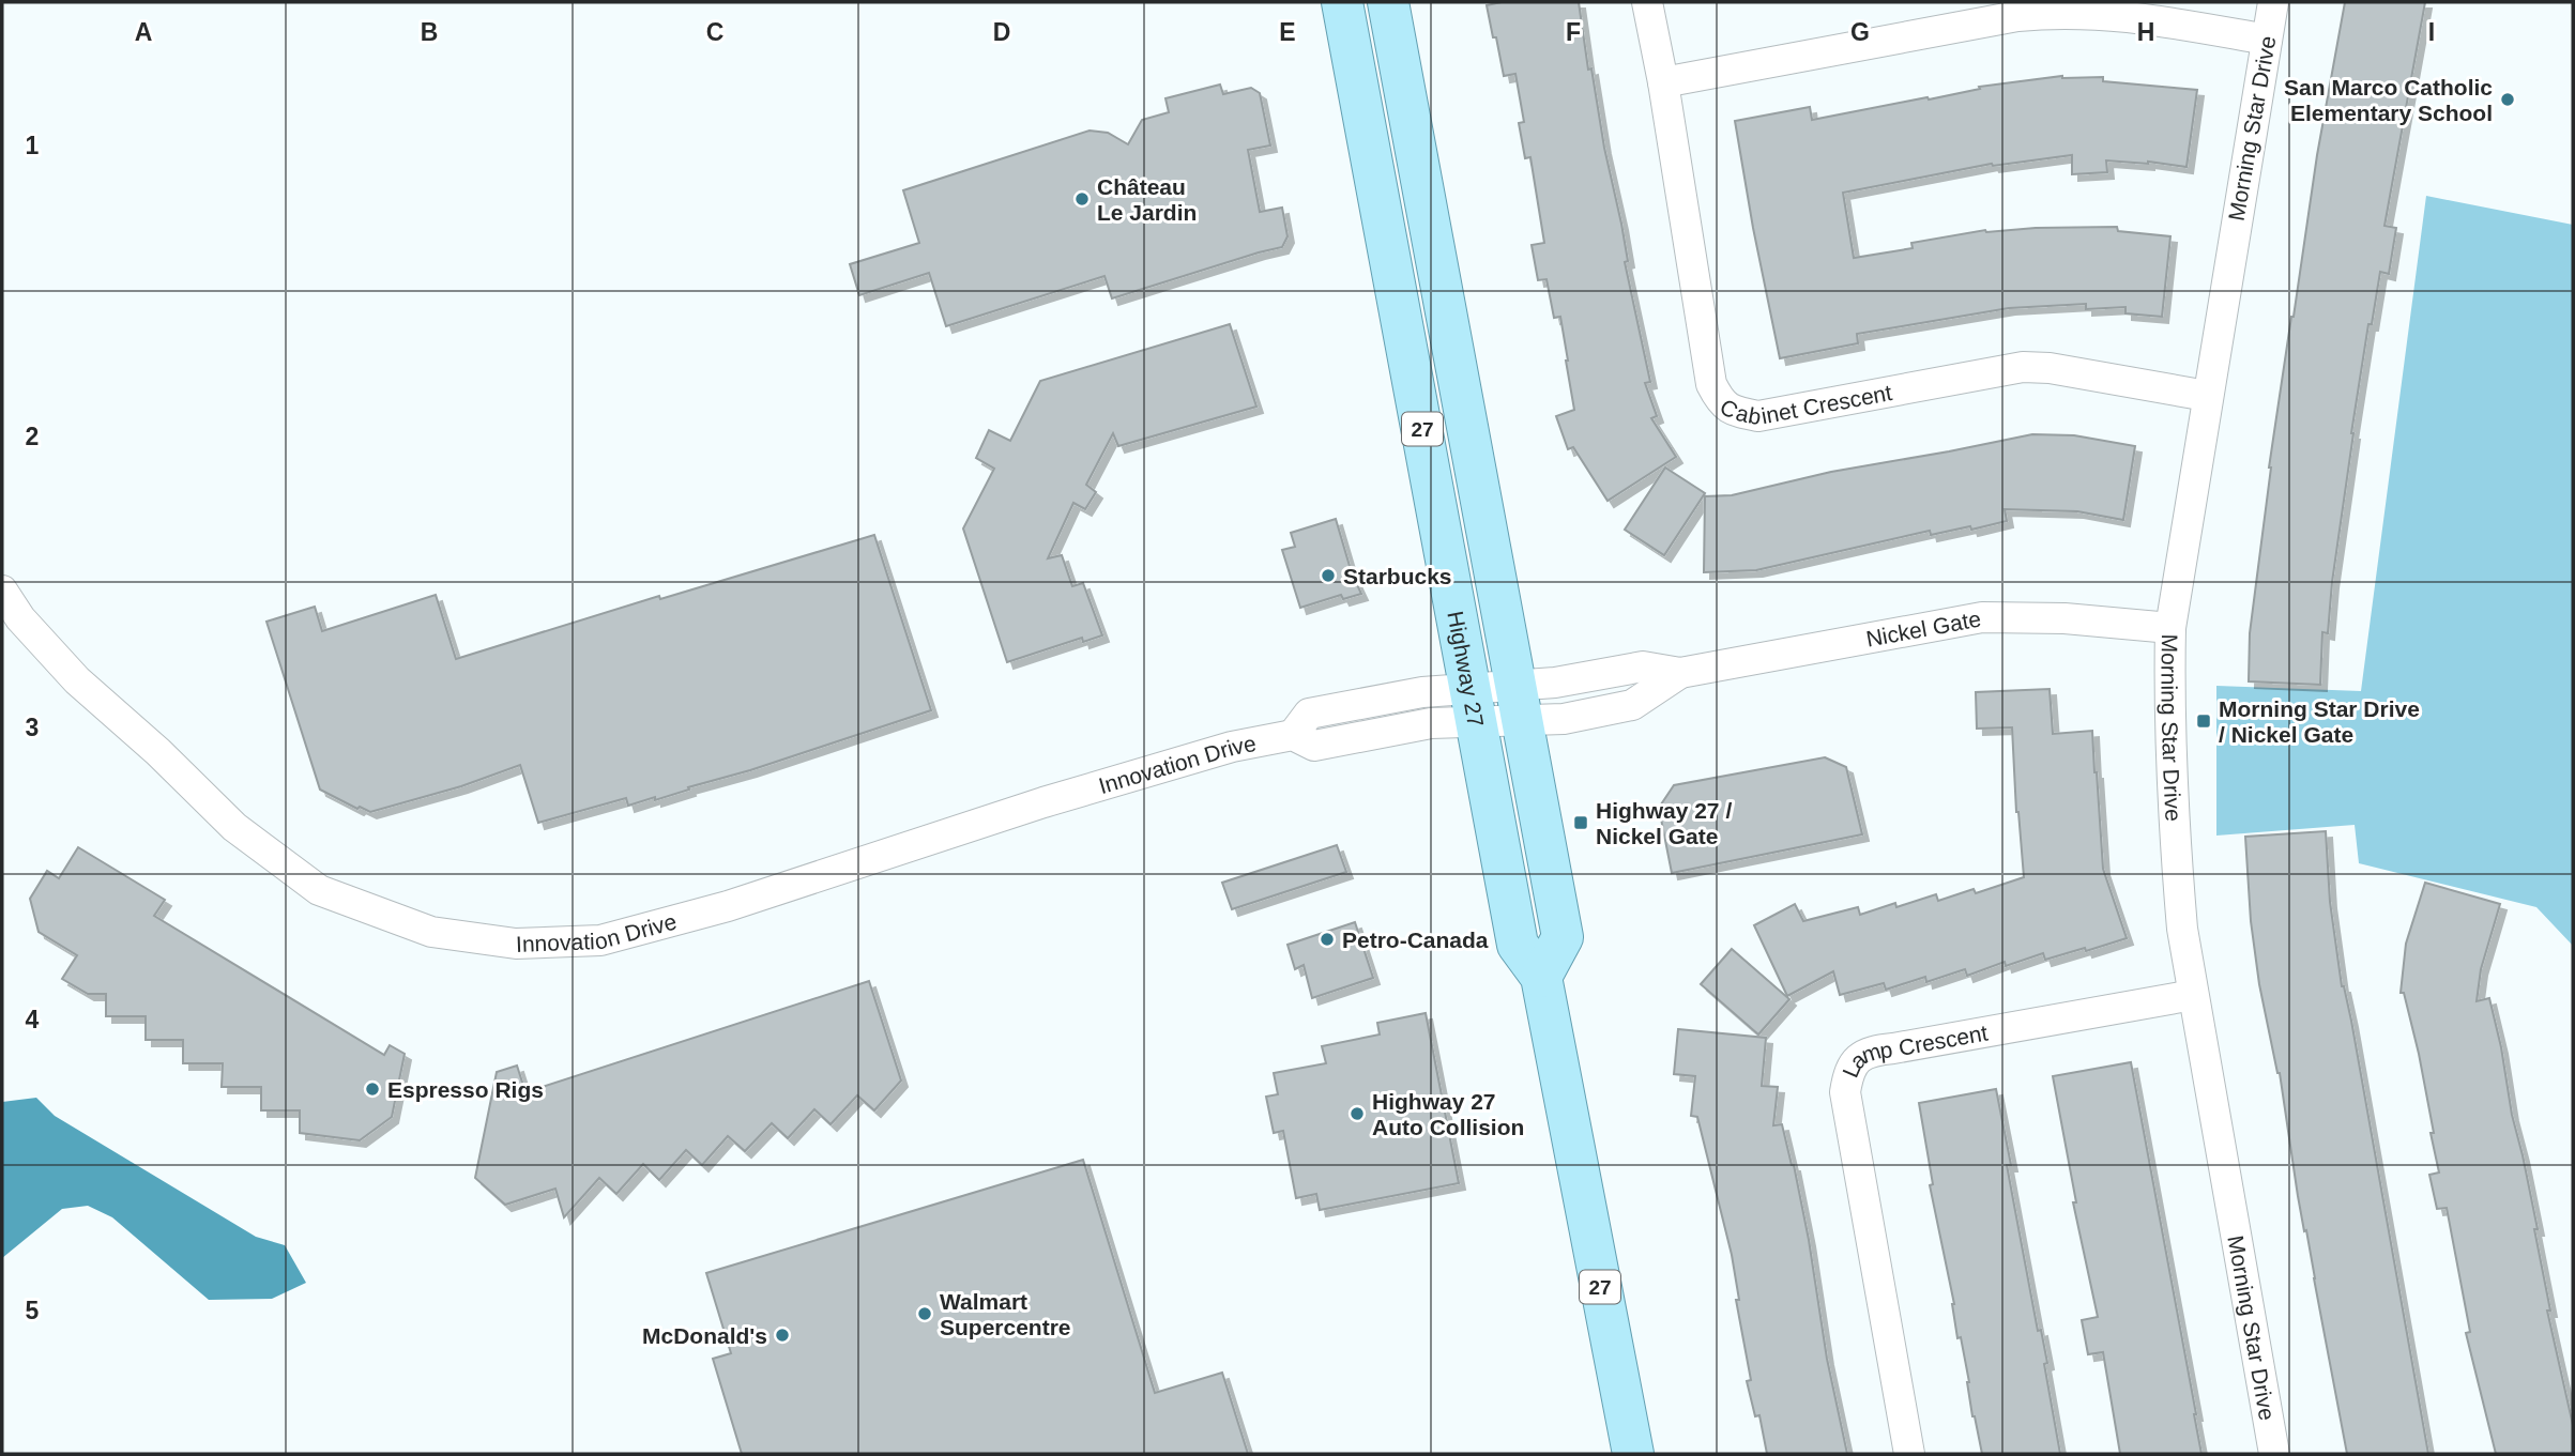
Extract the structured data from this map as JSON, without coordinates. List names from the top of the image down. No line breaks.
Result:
{"streets":{"main road":["27","Highway 27"],"street":["Morning Star Drive","Cabinet Crescent","Nickel Gate","Innovation Drive","Lamp Crescent"]},"crossings":[["Morning Star Drive","Cabinet Crescent"],["Morning Star Drive","Nickel Gate"],["Morning Star Drive","Lamp Crescent"],["Nickel Gate","Highway 27"],["Nickel Gate","Innovation Drive"],["Highway 27","Innovation Drive"]],"places":{"other":["San Marco Catholic Elementary School","Château Le Jardin","Starbucks","Petro-Canada","Espresso Rigs","Highway 27 Auto Collision","Walmart Supercentre","McDonald's"],"transit":["Morning Star Drive / Nickel Gate","Highway 27 / Nickel Gate"]},"grid":{"columns":["A","B","C","D","E","F","G","H","I"],"rows":["1","2","3","4","5"]}}
